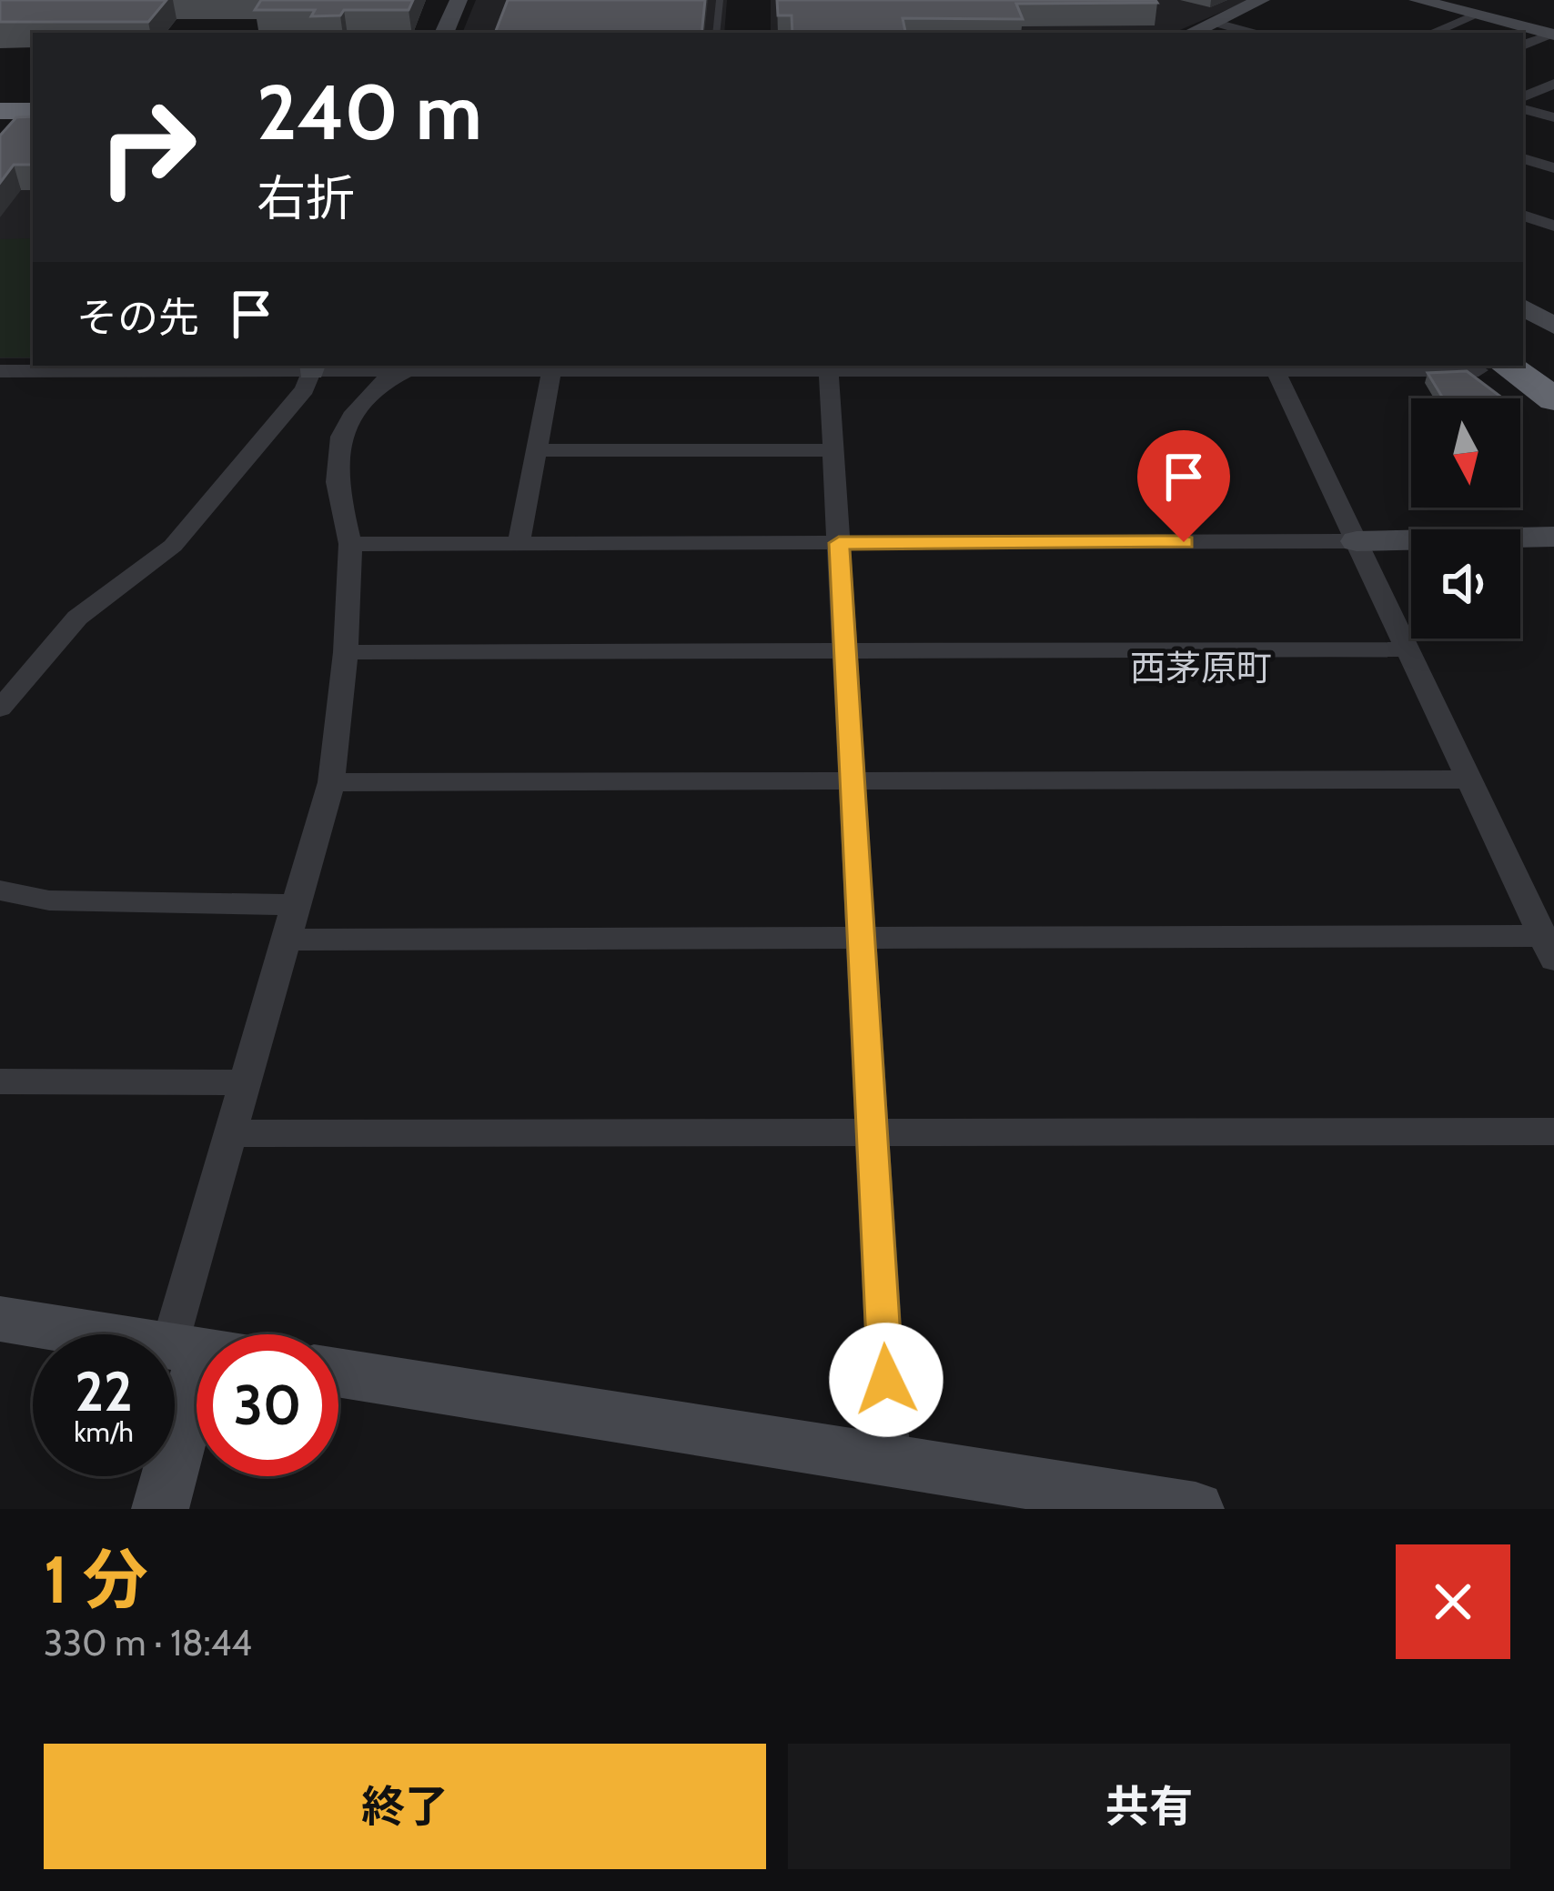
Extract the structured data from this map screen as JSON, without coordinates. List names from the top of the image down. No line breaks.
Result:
{"districts":["西茅原町"],"north":"bottom","page":{"turn":["240 m","右折"],"then":"その先","speed":"22 km/h","limit":"30","heading":["1 分","330 m · 18:44"],"buttons":["終了","共有"]}}
